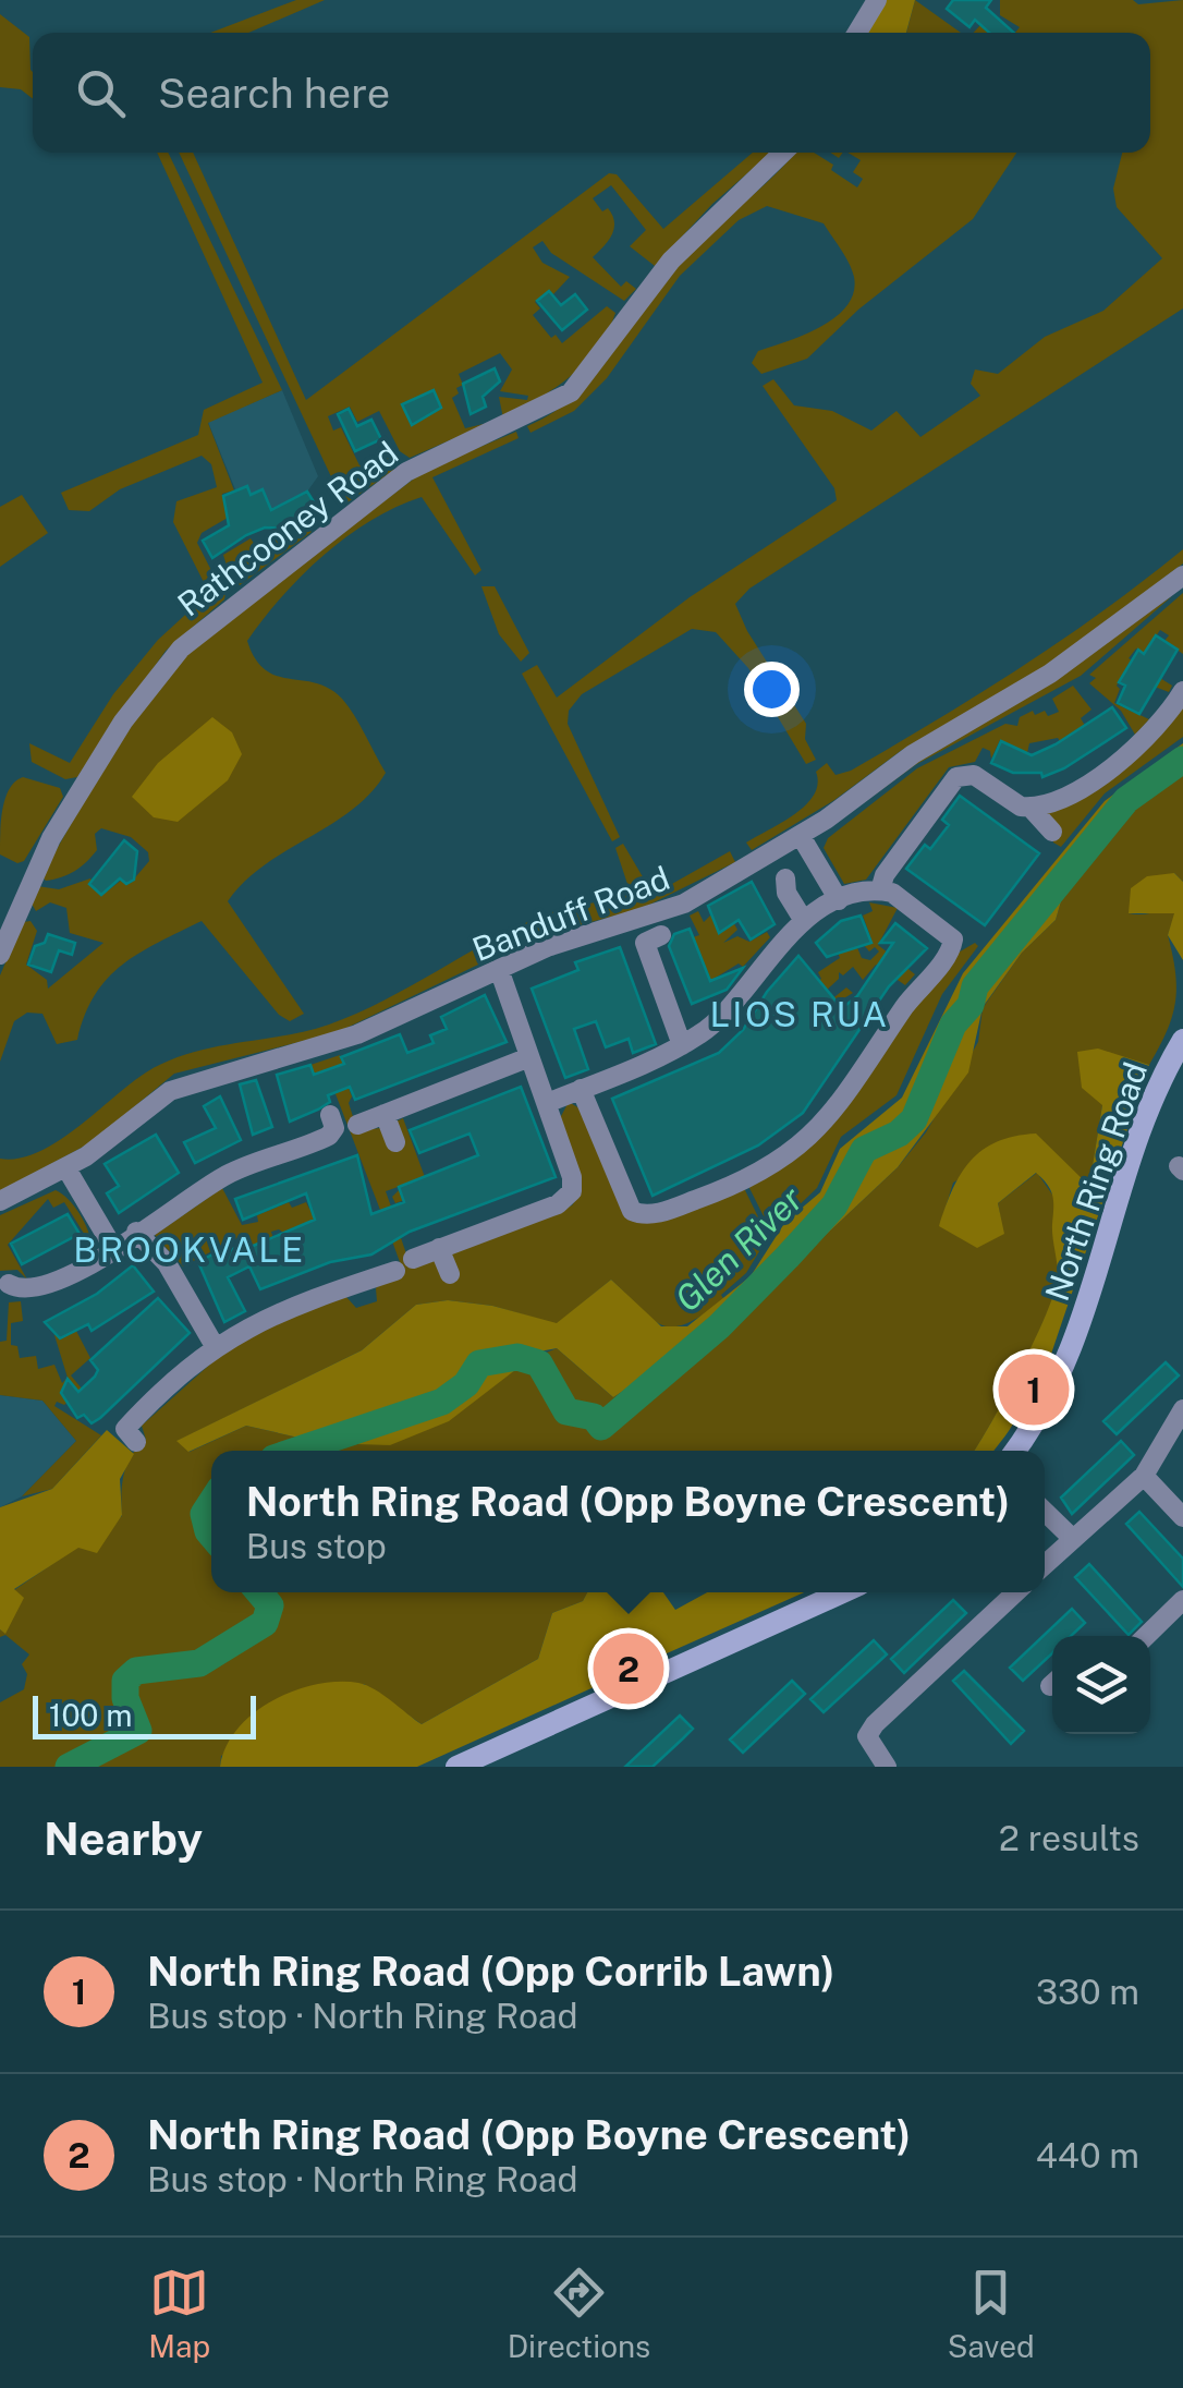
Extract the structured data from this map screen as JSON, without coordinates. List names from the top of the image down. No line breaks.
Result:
{"streets":{"main road":["North Ring Road"],"street":["Rathcooney Road","Banduff Road"]},"districts":["LIOS RUA","BROOKVALE"],"water":["Glen River"],"scale_bar":"100 m","page":{"search":"Search here","pins":["1","2"],"popup":["North Ring Road (Opp Boyne Crescent)","Bus stop"],"scale":"100 m","heading":["Nearby","2 results"],"list":[{"mark":"1","name":"North Ring Road (Opp Corrib Lawn)","note":"Bus stop · North Ring Road","value":"330 m"},{"mark":"2","name":"North Ring Road (Opp Boyne Crescent)","note":"Bus stop · North Ring Road","value":"440 m"}],"nav":["Map","Directions","Saved"]}}
